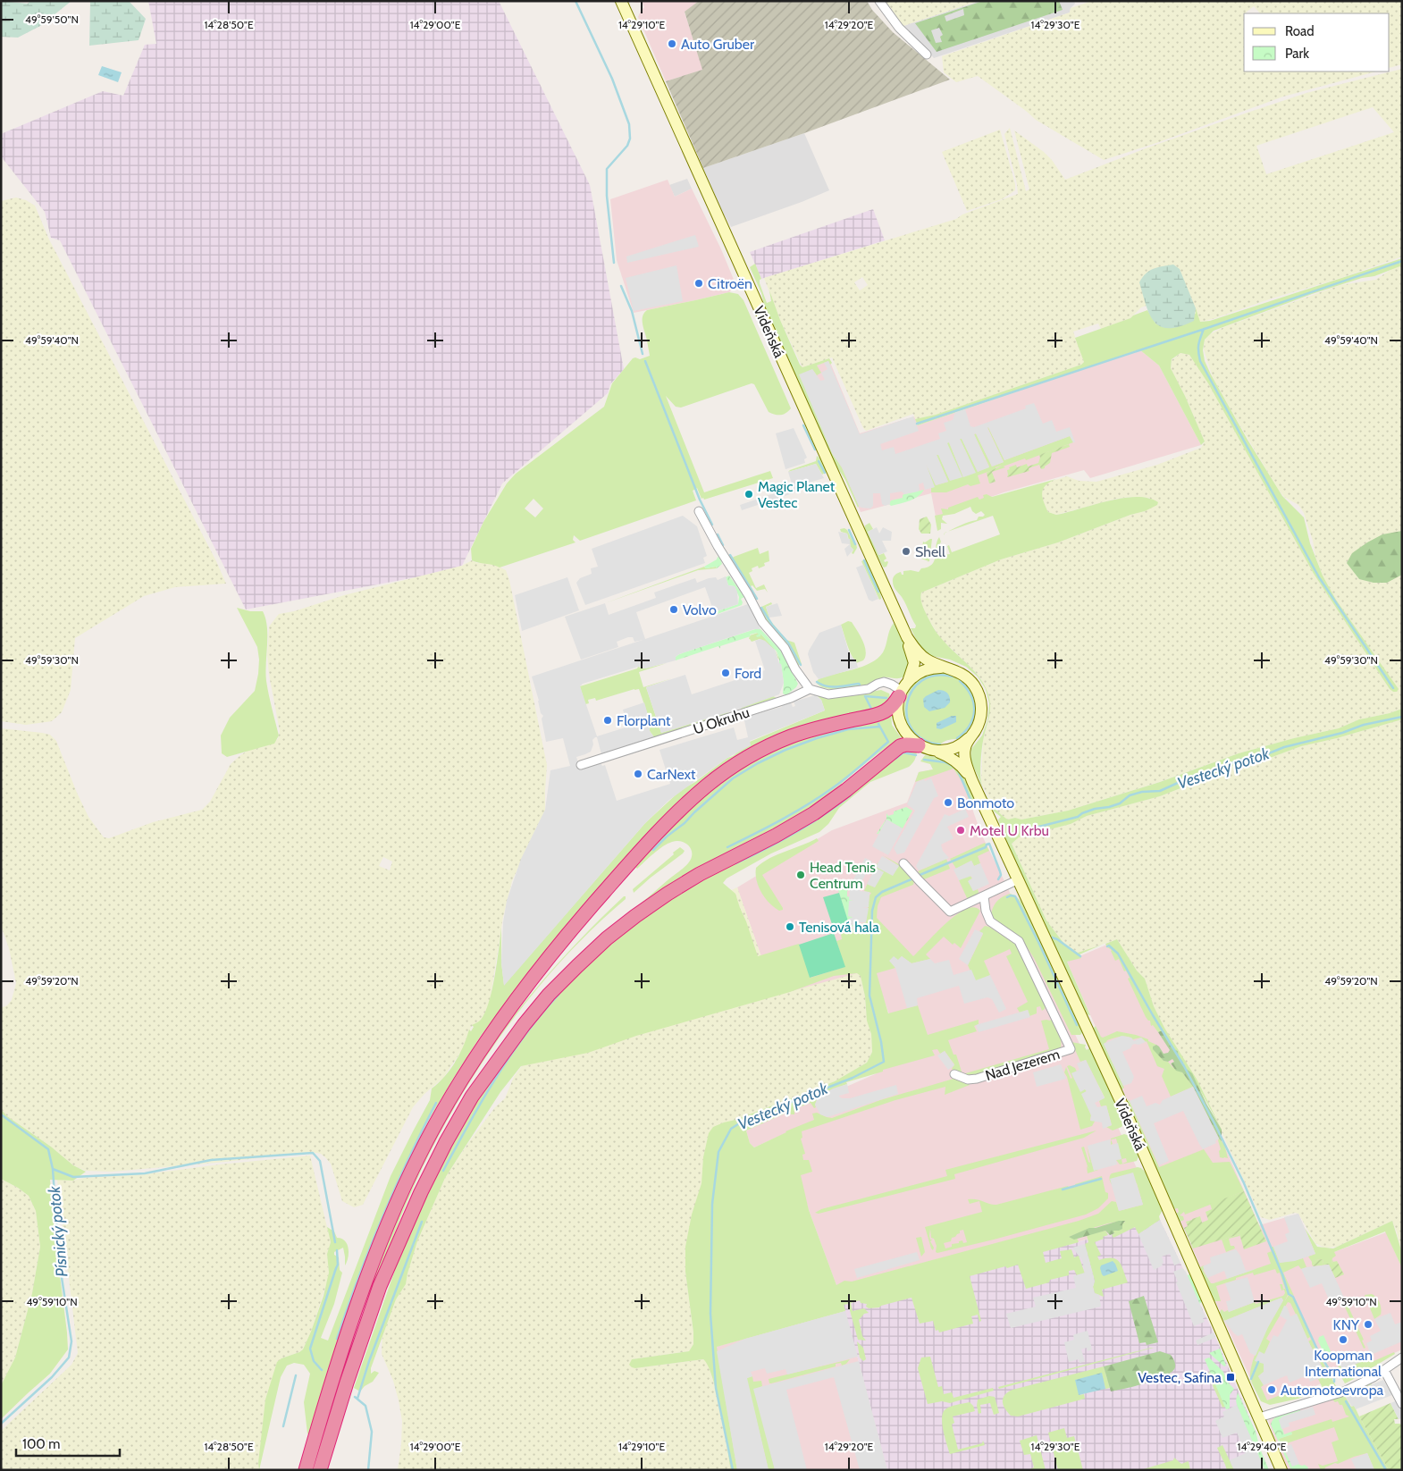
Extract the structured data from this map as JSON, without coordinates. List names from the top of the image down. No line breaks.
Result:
{"streets":{"main road":["Vídeňská"],"street":["U Okruhu","Nad Jezerem"]},"water":["Vestecký potok","Písnický potok"],"places":{"other":["Auto Gruber","Citroën","Magic Planet Vestec","Shell","Volvo","Ford","Florplant","CarNext","Bonmoto","Motel U Krbu","Head Tenis Centrum","Tenisová hala","KNY","Koopman International","Automotoevropa"],"transit":["Vestec, Safina"]},"legend":["Road","Park"],"scale_bar":"100 m","coordinates":["49°59'50\"N","14°28'50\"E","14°29'00\"E","14°29'10\"E","14°29'20\"E","14°29'30\"E","49°59'40\"N","49°59'30\"N","49°59'20\"N","49°59'10\"N","14°29'40\"E"]}
